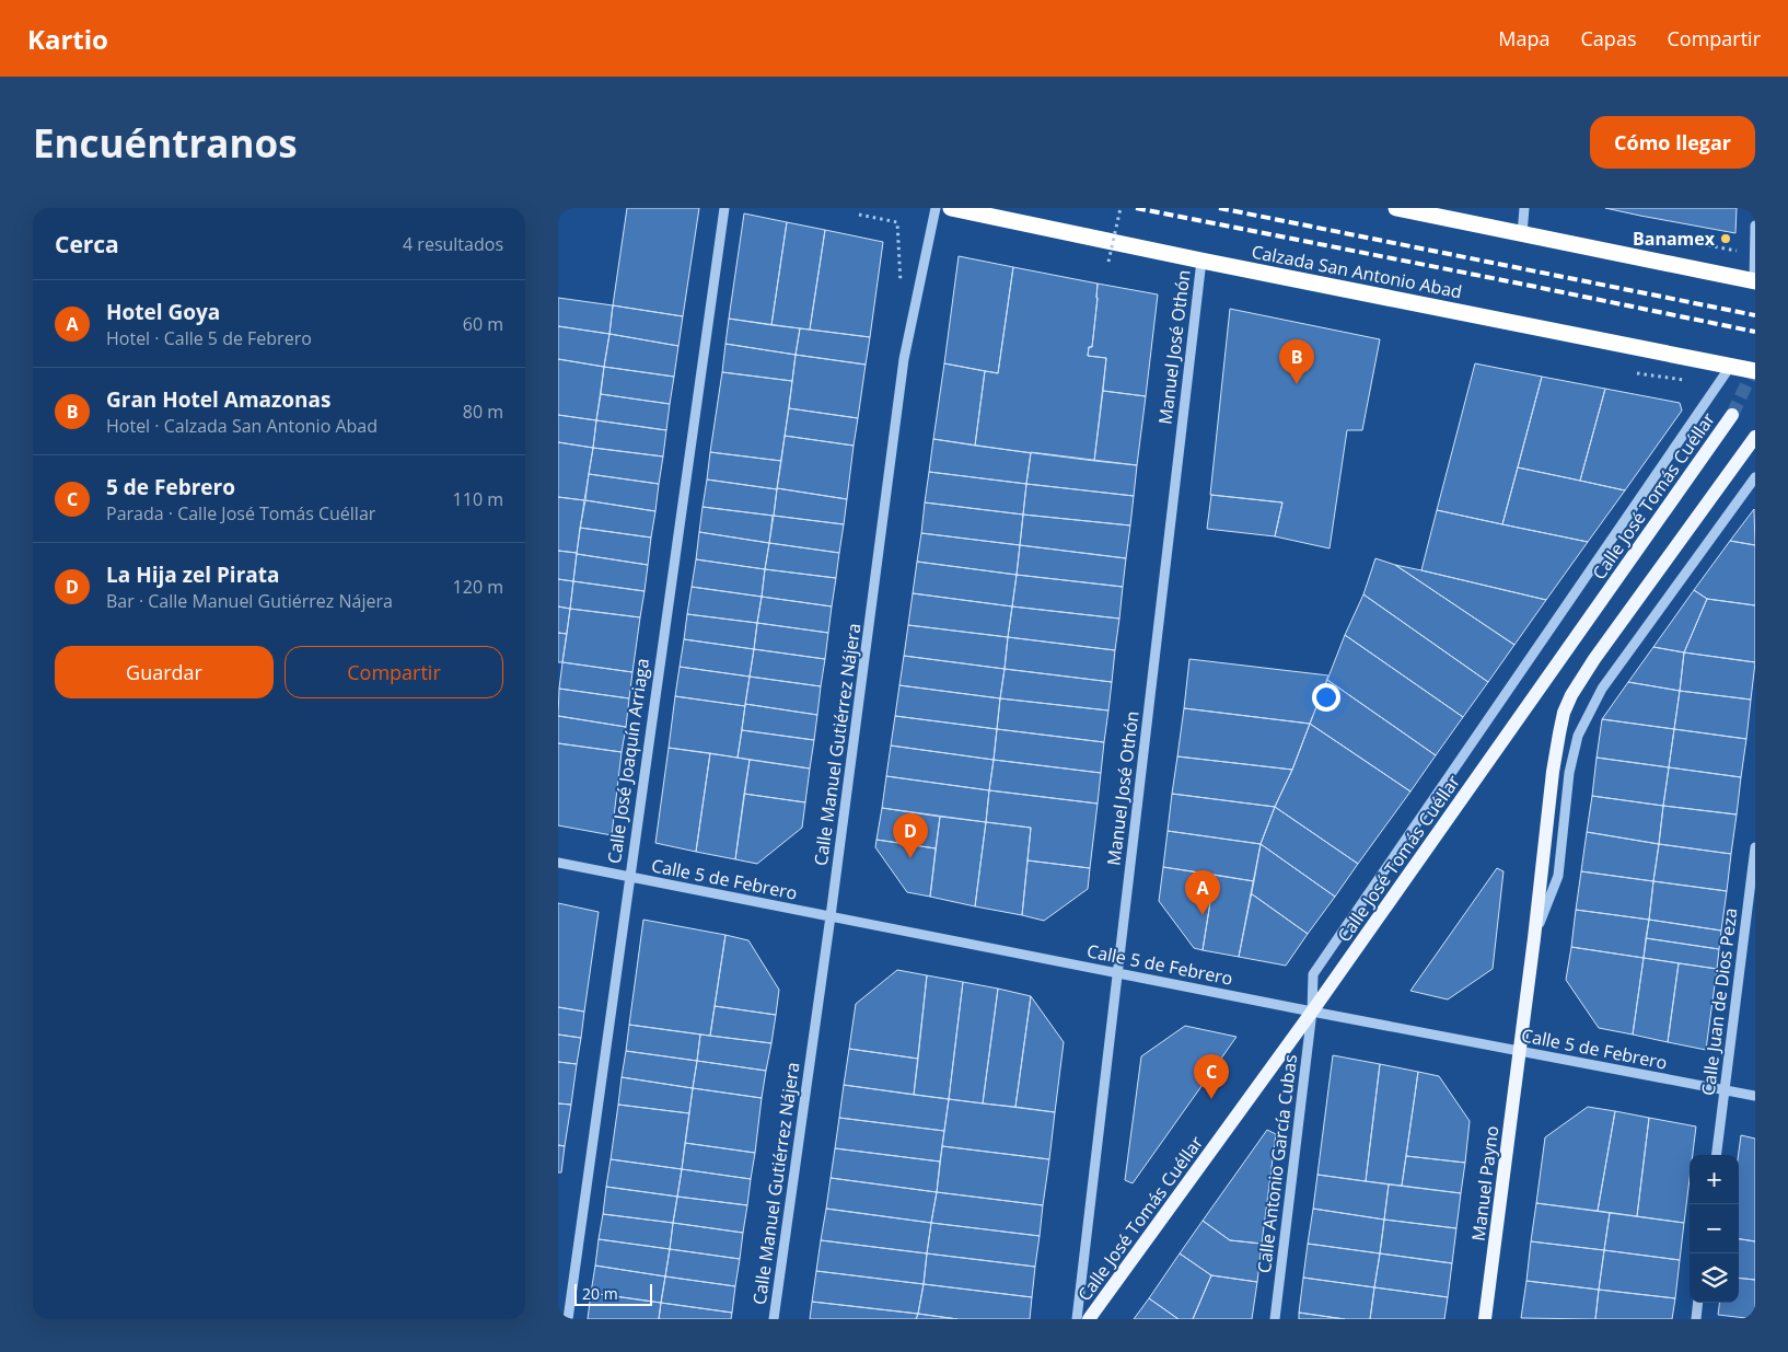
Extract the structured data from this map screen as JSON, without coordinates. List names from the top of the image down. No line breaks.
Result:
{"streets":{"highway":["Calzada San Antonio Abad"],"main road":["Calle José Tomás Cuéllar","Manuel Payno"],"street":["Manuel José Othón","Calle Manuel Gutiérrez Nájera","Calle José Joaquín Arriaga","Calle 5 de Febrero","Calle Juan de Dios Peza","Calle Antonio García Cubas"]},"crossings":[["Calzada San Antonio Abad","Manuel José Othón"],["Calzada San Antonio Abad","Calle Antonio García Cubas"],["Manuel José Othón","Calle 5 de Febrero"],["Calle José Tomás Cuéllar","Calle 5 de Febrero"],["Calle José Tomás Cuéllar","Calle Antonio García Cubas"],["Calle Manuel Gutiérrez Nájera","Calle 5 de Febrero"],["Calle José Joaquín Arriaga","Calle 5 de Febrero"],["Calle 5 de Febrero","Calle Juan de Dios Peza"],["Calle 5 de Febrero","Calle Antonio García Cubas"],["Calle 5 de Febrero","Manuel Payno"]],"places":["Banamex"],"scale_bar":"20 m","page":{"header":"Kartio","nav":["Mapa","Capas","Compartir"],"buttons":["Cómo llegar",["Guardar","Compartir"]],"title":"Encuéntranos","heading":["Cerca","4 resultados"],"list":[{"mark":"A","name":"Hotel Goya","note":"Hotel · Calle 5 de Febrero","value":"60 m"},{"mark":"B","name":"Gran Hotel Amazonas","note":"Hotel · Calzada San Antonio Abad","value":"80 m"},{"mark":"C","name":"5 de Febrero","note":"Parada · Calle José Tomás Cuéllar","value":"110 m"},{"mark":"D","name":"La Hija zel Pirata","note":"Bar · Calle Manuel Gutiérrez Nájera","value":"120 m"}],"pins":["B","D","A","C"],"map_buttons":["+","−"],"scale":"20 m"}}
